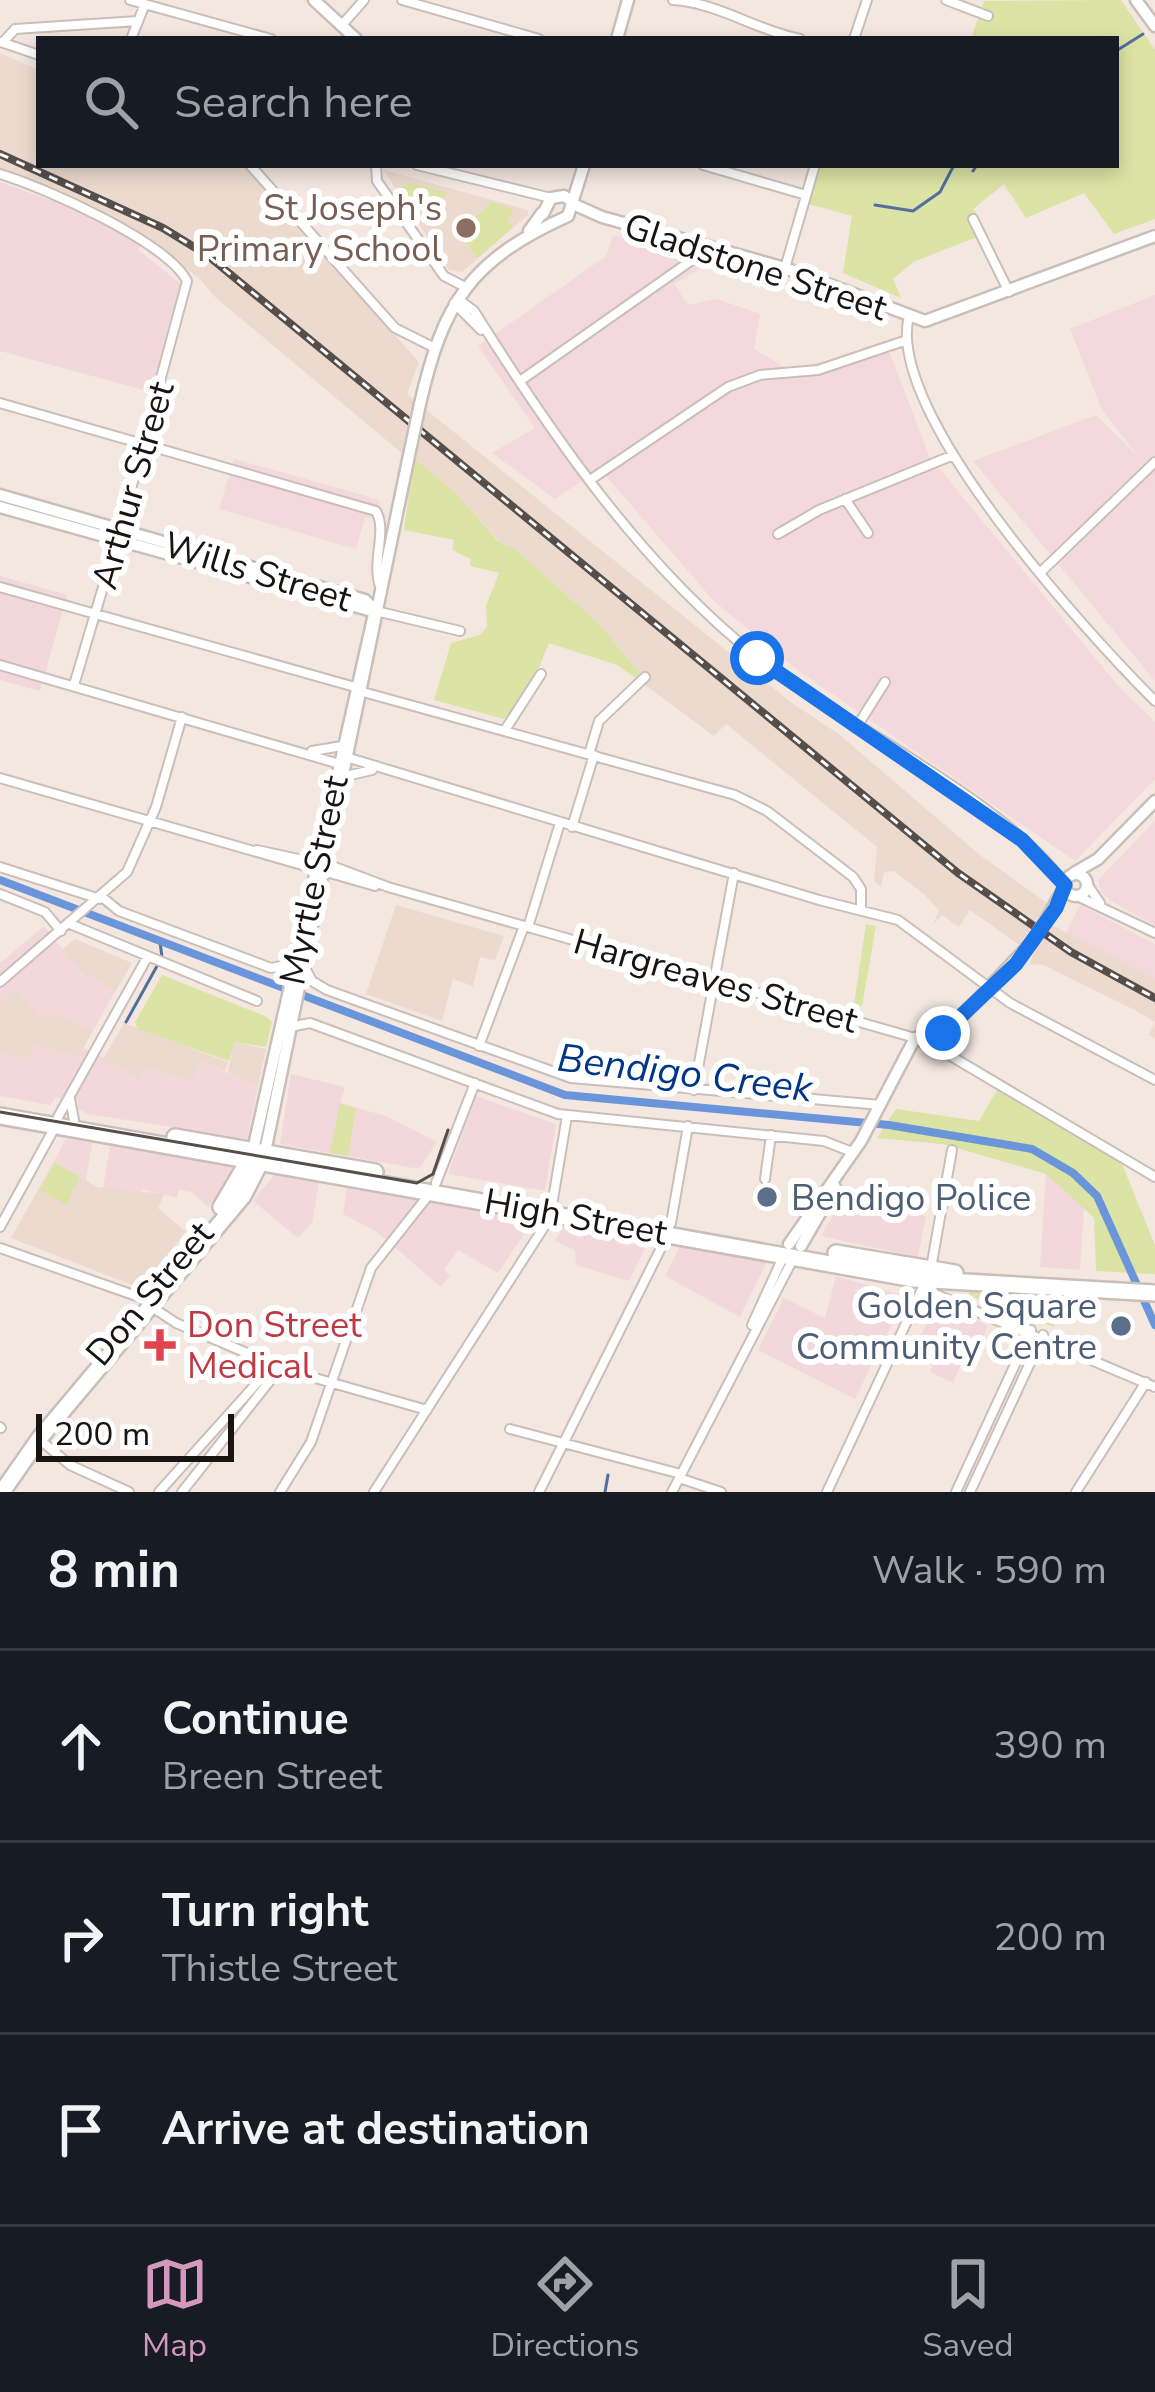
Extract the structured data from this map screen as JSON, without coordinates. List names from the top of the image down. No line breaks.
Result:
{"streets":{"highway":["High Street","Don Street"],"main road":["Gladstone Street","Wills Street","Myrtle Street","Hargreaves Street"],"street":["Arthur Street"]},"crossings":[["Gladstone Street","Myrtle Street"],["Arthur Street","Wills Street"],["Wills Street","Myrtle Street"],["Myrtle Street","Hargreaves Street"],["Myrtle Street","High Street"],["Myrtle Street","Don Street"],["High Street","Don Street"]],"water":["Bendigo Creek"],"places":{"other":["St Joseph's Primary School","Bendigo Police","Golden Square Community Centre"],"health":["Don Street Medical"]},"scale_bar":"200 m","page":{"search":"Search here","scale":"200 m","heading":["8 min","Walk · 590 m"],"list":[["Continue","Breen Street","390 m"],["Turn right","Thistle Street","200 m"],"Arrive at destination"],"nav":["Map","Directions","Saved"]}}
